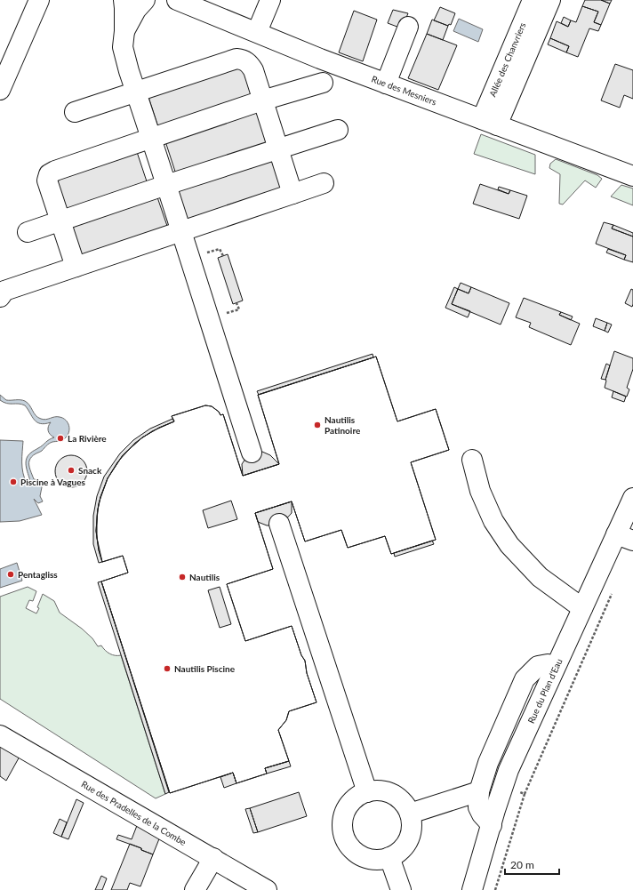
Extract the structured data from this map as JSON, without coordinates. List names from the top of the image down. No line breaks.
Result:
{"streets":{"street":["Allée des Chanvriers","Rue des Mesniers","Rue du Plan d'Eau","Rue des Pradelles de la Combe"]},"crossings":[["Allée des Chanvriers","Rue des Mesniers"]],"places":["Nautilis Patinoire","La Rivière","Snack","Piscine à Vagues","Pentagliss","Nautilis","Nautilis Piscine"],"scale_bar":"20 m"}
